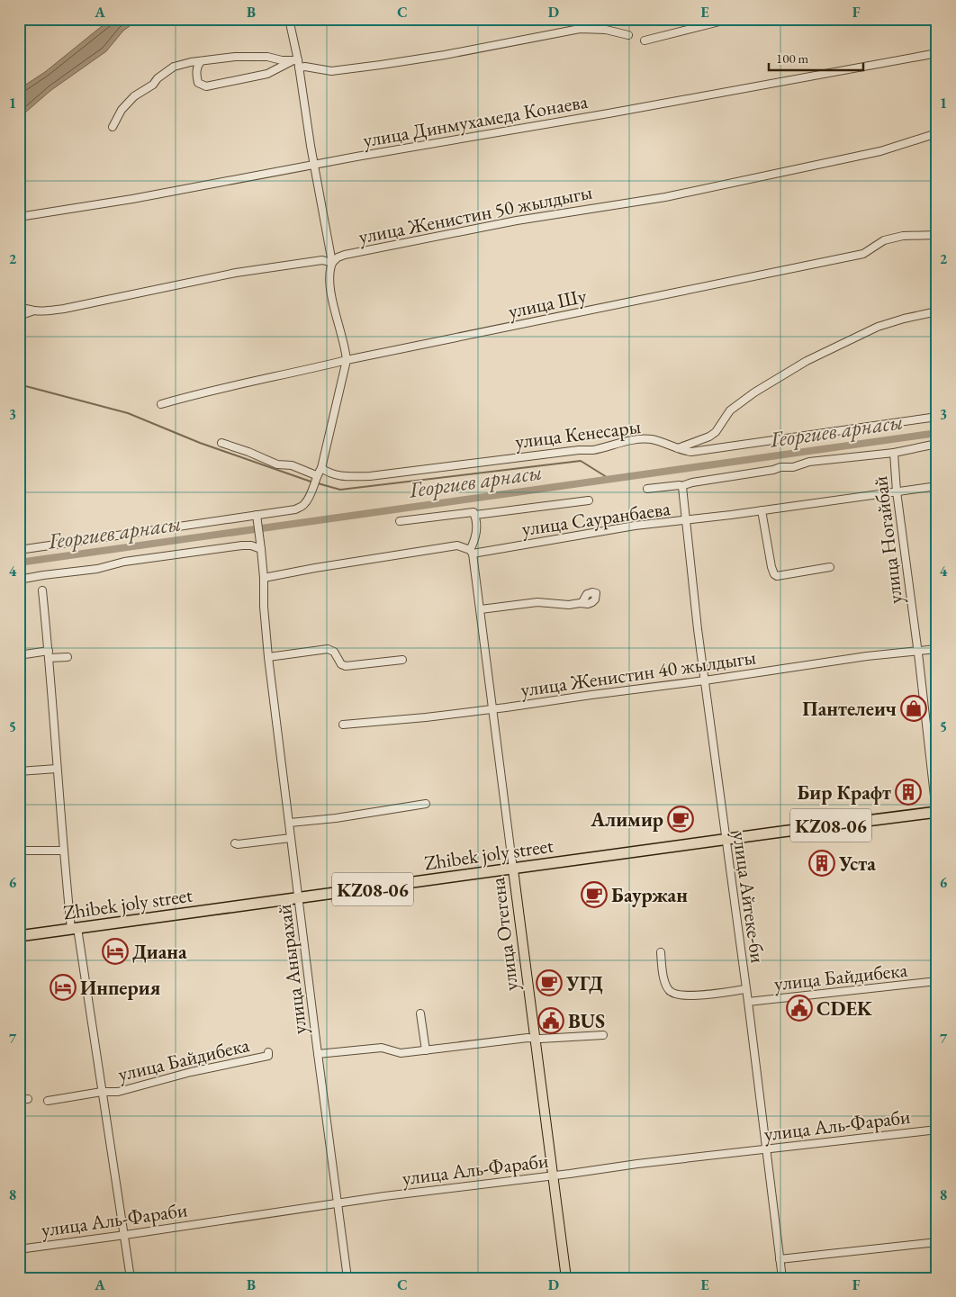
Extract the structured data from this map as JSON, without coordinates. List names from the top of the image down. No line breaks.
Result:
{"streets":{"highway":["KZ08-06","Zhibek joly street"],"main road":["улица Отегена"],"street":["улица Динмухамеда Конаева","улица Женистин 50 жылдыгы","улица Шу","улица Кенесары","улица Сауранбаева","улица Ногайбай","улица Женистин 40 жылдыгы","улица Айтеке-би","улица Анырахай","улица Байдибека","улица Аль-Фараби"]},"crossings":[["улица Сауранбаева","улица Ногайбай"],["улица Сауранбаева","улица Айтеке-би"],["улица Сауранбаева","улица Отегена"],["улица Сауранбаева","улица Анырахай"],["улица Ногайбай","улица Женистин 40 жылдыгы"],["улица Ногайбай","Zhibek joly street"],["улица Женистин 40 жылдыгы","улица Айтеке-би"],["улица Женистин 40 жылдыгы","улица Отегена"],["Zhibek joly street","улица Айтеке-би"],["Zhibek joly street","улица Отегена"],["Zhibek joly street","улица Анырахай"],["улица Айтеке-би","улица Байдибека"],["улица Айтеке-би","улица Аль-Фараби"],["улица Отегена","улица Аль-Фараби"],["улица Анырахай","улица Аль-Фараби"]],"water":["Георгиев арнасы"],"places":{"shop":["Пантелеич"],"building":["Бир Крафт","Уста"],"cafe":["Алимир","Бауржан","УГД"],"hotel":["Диана","Инперия"],"public building":["CDEK","BUS"]},"scale_bar":"100 m","grid":{"columns":["A","B","C","D","E","F"],"rows":["1","2","3","4","5","6","7","8"]}}
